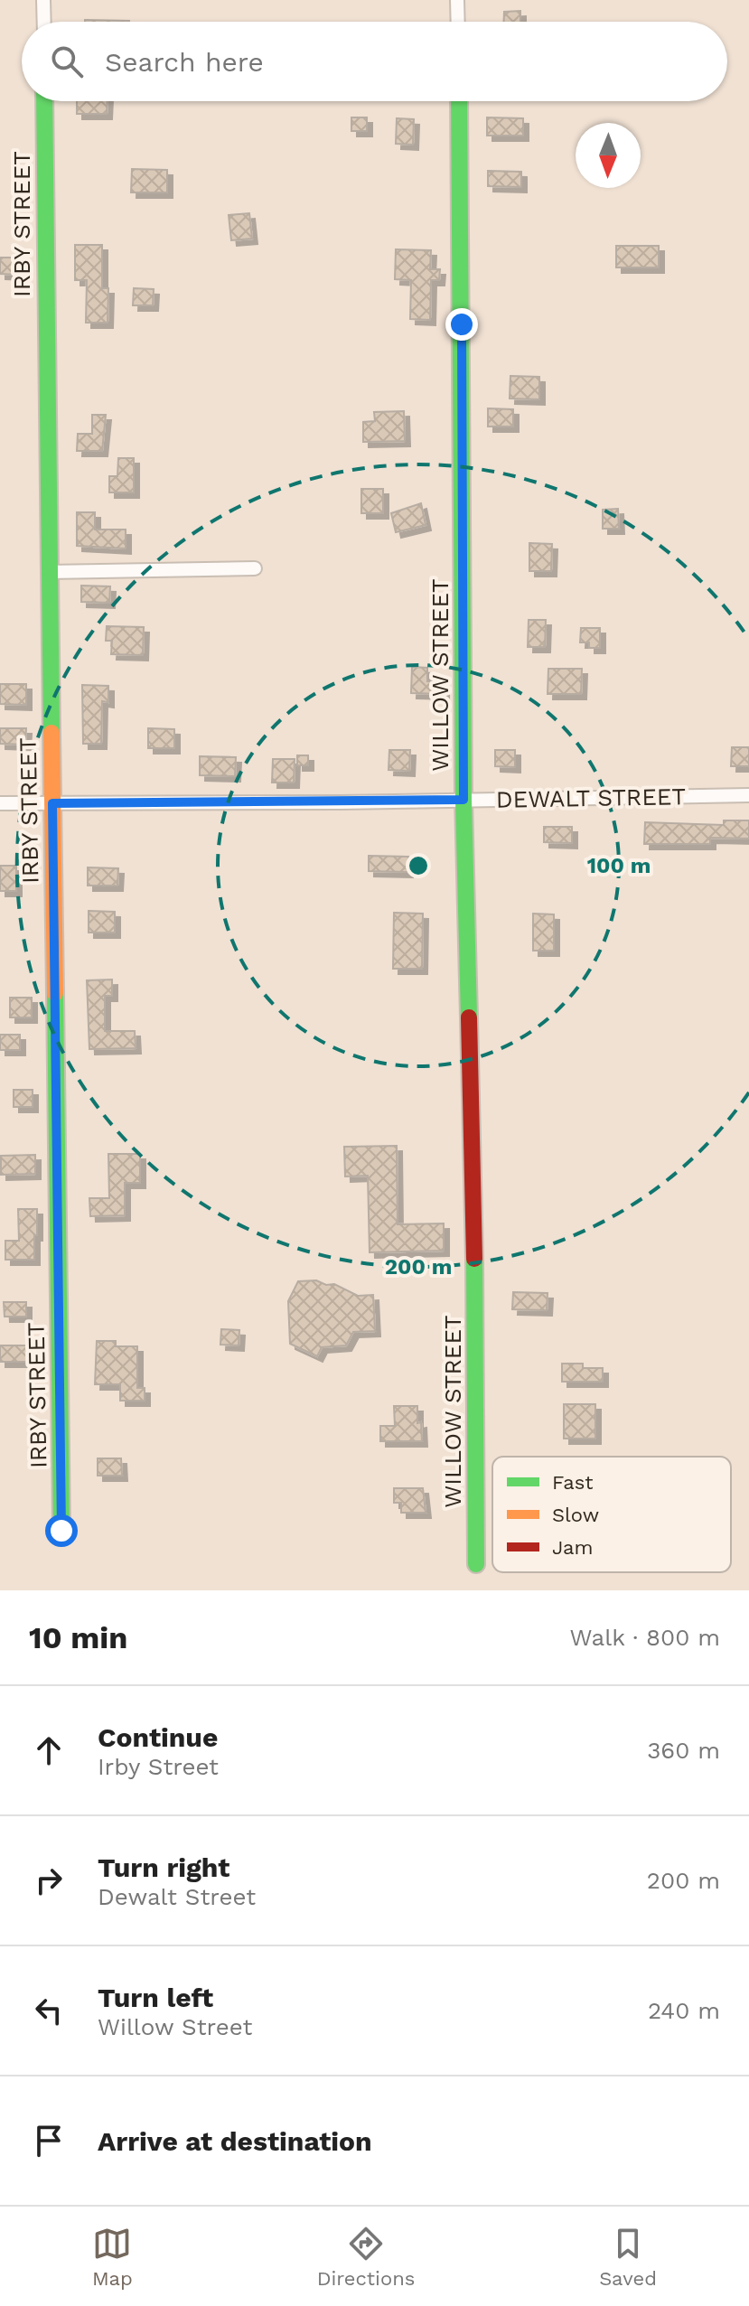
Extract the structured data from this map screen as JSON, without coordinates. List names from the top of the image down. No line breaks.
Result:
{"streets":{"street":["IRBY STREET","WILLOW STREET","DEWALT STREET"]},"crossings":[["IRBY STREET","DEWALT STREET"],["WILLOW STREET","DEWALT STREET"]],"legend":["Fast","Slow","Jam"],"north":"bottom","page":{"search":"Search here","heading":["10 min","Walk · 800 m"],"list":[["Continue","Irby Street","360 m"],["Turn right","Dewalt Street","200 m"],["Turn left","Willow Street","240 m"],"Arrive at destination"],"nav":["Map","Directions","Saved"]},"rings":["100 m","200 m"]}
